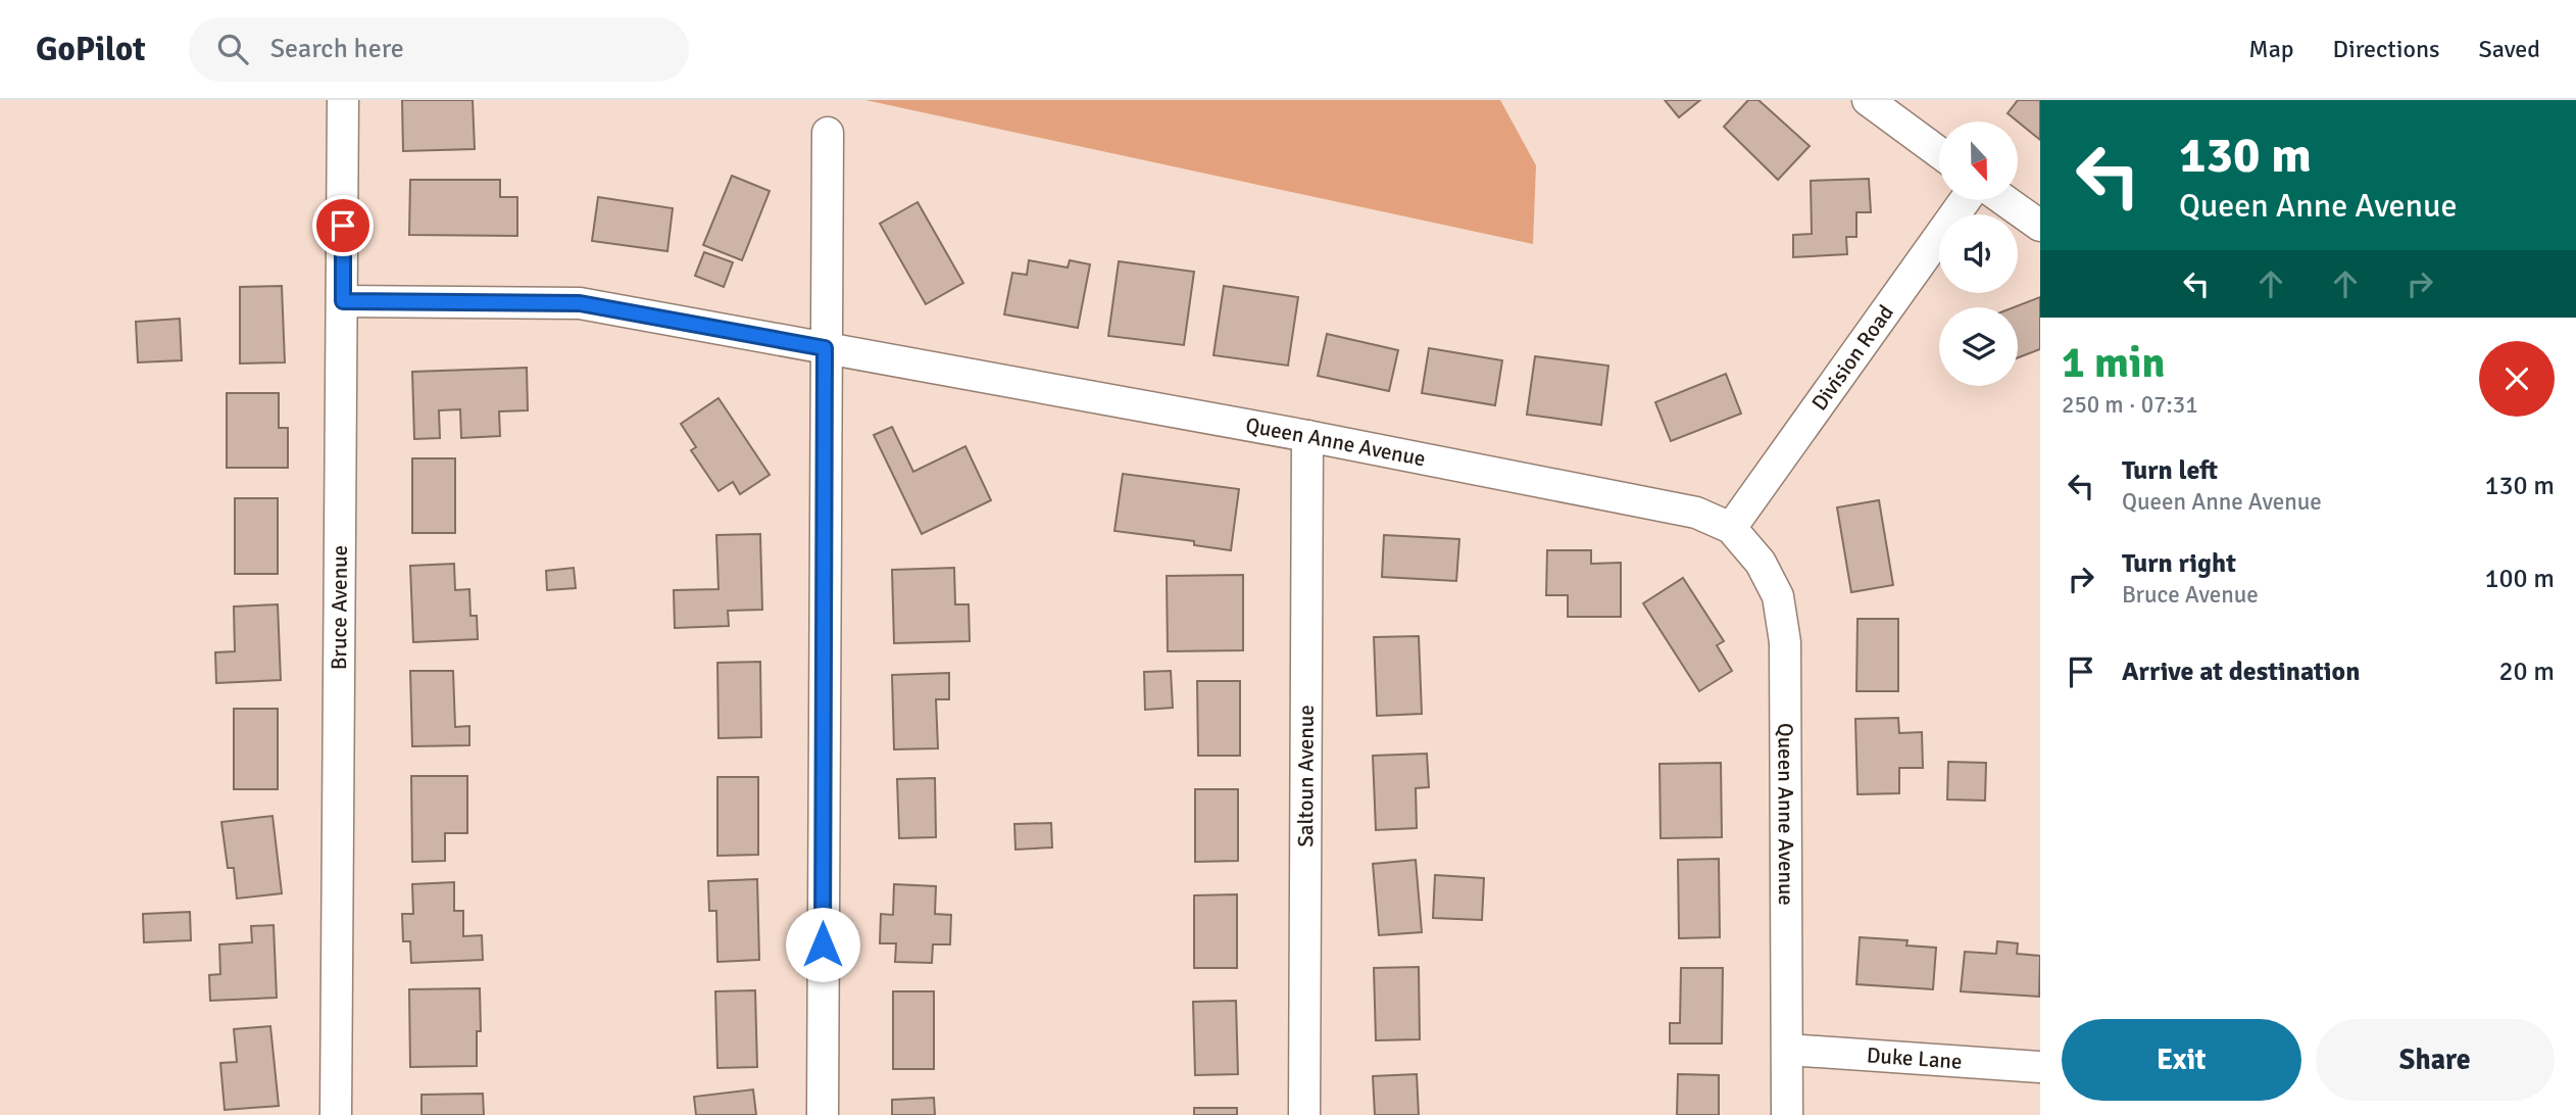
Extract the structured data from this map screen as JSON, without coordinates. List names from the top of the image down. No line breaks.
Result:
{"streets":{"street":["Division Road","Queen Anne Avenue","Bruce Avenue","Saltoun Avenue","Duke Lane"]},"crossings":[["Division Road","Queen Anne Avenue"],["Queen Anne Avenue","Bruce Avenue"],["Queen Anne Avenue","Saltoun Avenue"],["Queen Anne Avenue","Duke Lane"]],"north":"bottom","page":{"header":"GoPilot","search":"Search here","nav":["Map","Directions","Saved"],"turn":["130 m","Queen Anne Avenue"],"heading":["1 min","250 m · 07:31"],"list":[{"name":"Turn left","note":"Queen Anne Avenue","value":"130 m"},{"name":"Turn right","note":"Bruce Avenue","value":"100 m"},{"name":"Arrive at destination","value":"20 m"}],"buttons":["Exit","Share"]}}
